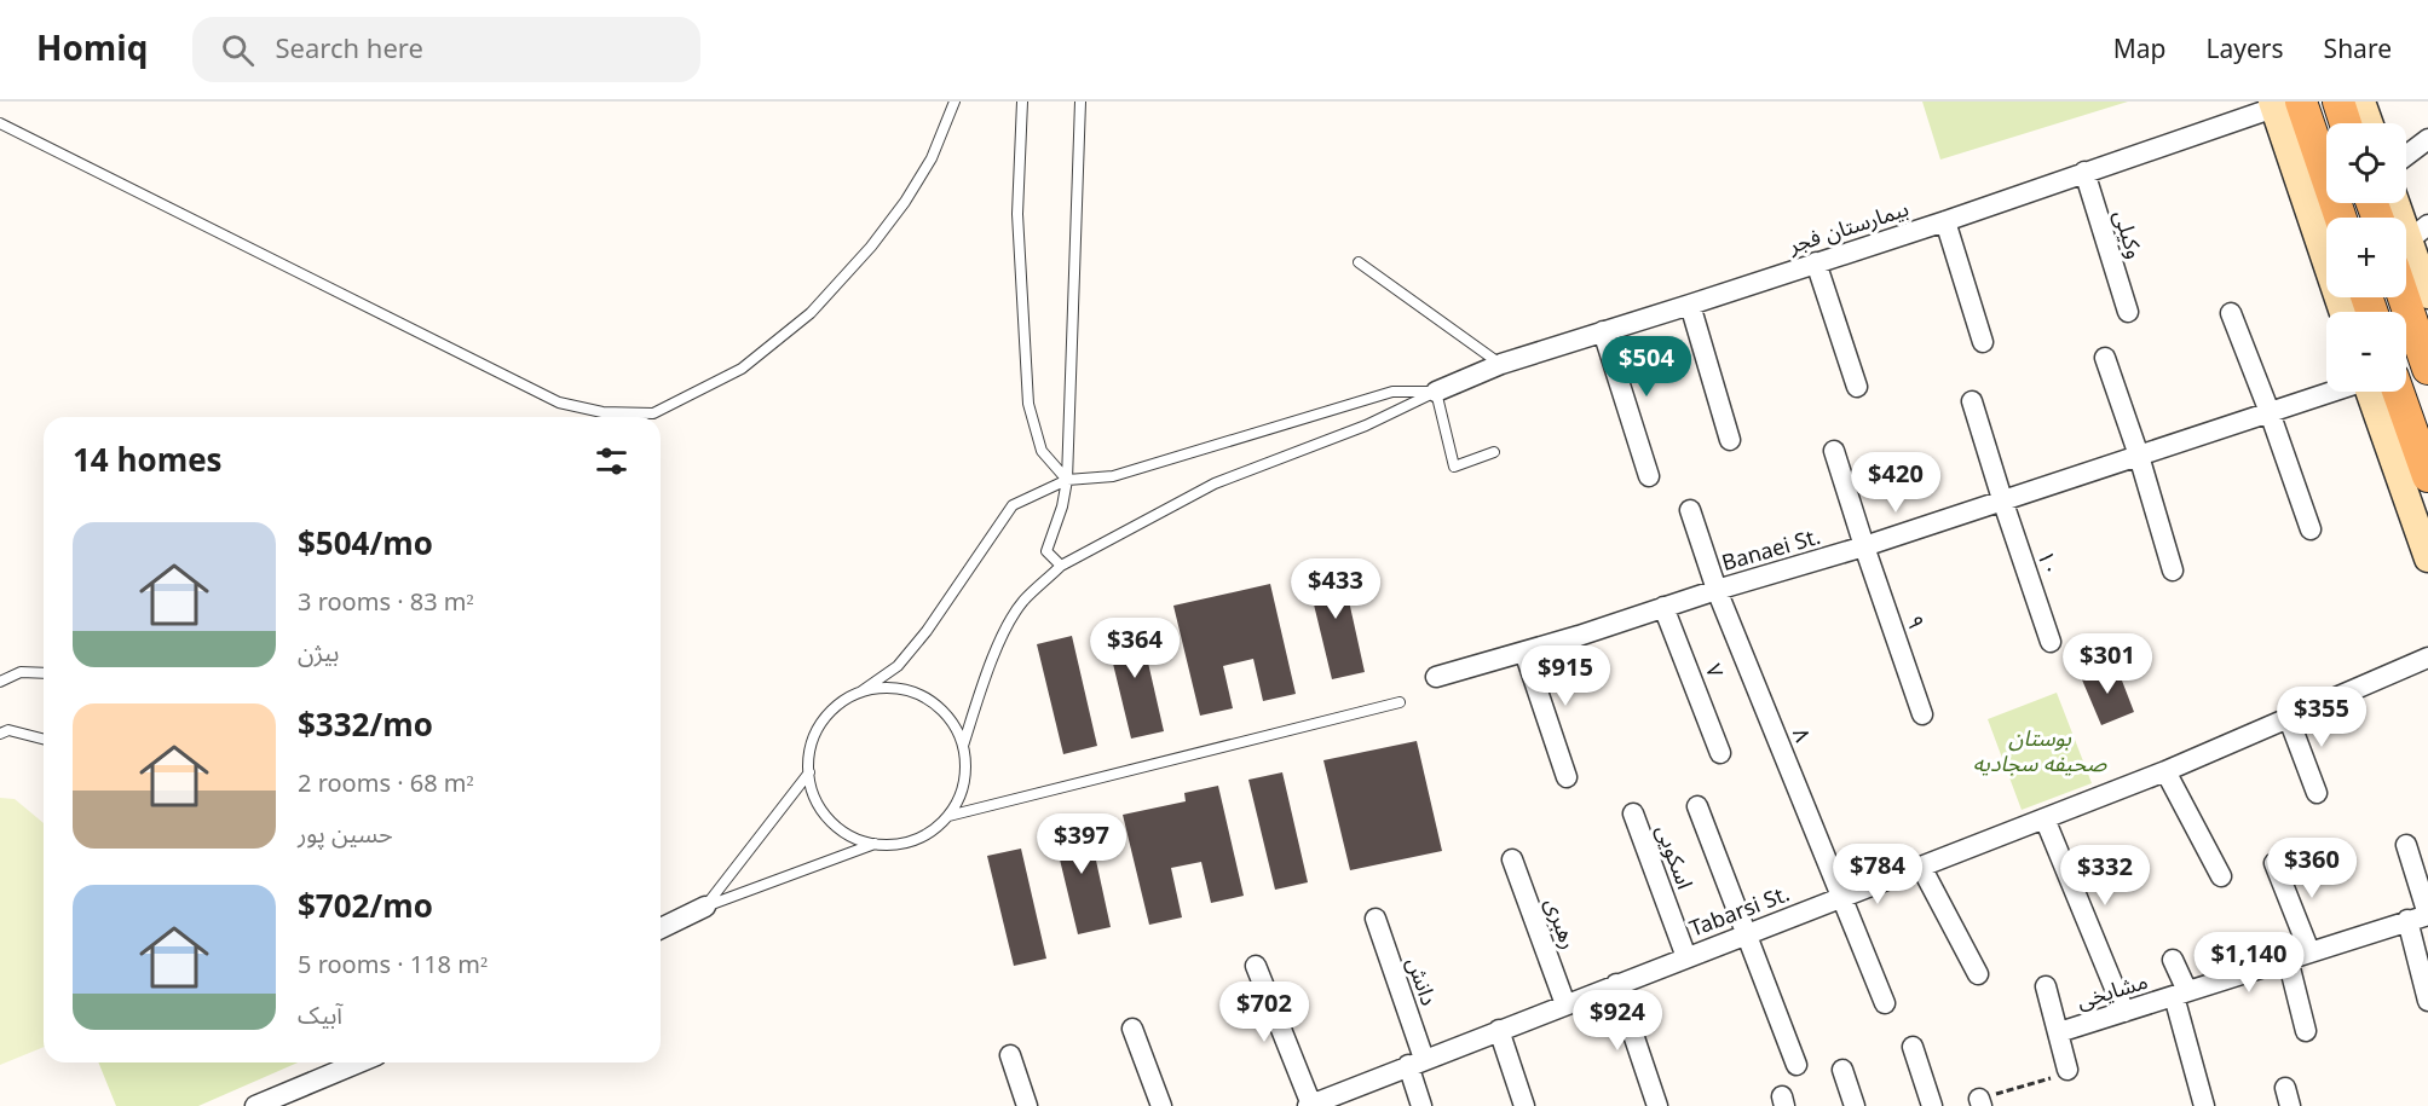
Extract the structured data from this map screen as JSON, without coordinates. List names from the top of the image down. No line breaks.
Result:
{"streets":{"street":["بیمارستان فجر","وکیلی","Banaei St.","۱۰","۹","۷","۸","اسکویی","Tabarsi St.","رهبری","دانش","مشایخی"]},"crossings":[["بیمارستان فجر","وکیلی"],["Banaei St.","۱۰"],["Banaei St.","۹"],["Banaei St.","۷"],["Banaei St.","۸"],["۸","Tabarsi St."],["اسکویی","Tabarsi St."],["Tabarsi St.","رهبری"],["Tabarsi St.","دانش"]],"parks":["بوستان صحیفه سجادیه"],"page":{"header":"Homiq","search":"Search here","nav":["Map","Layers","Share"],"map_buttons":["+","−"],"price":["$504","$420","$433","$364","$301","$915","$355","$397","$360","$784","$332","$1,140","$702","$924"],"heading":"14 homes","list":[{"name":"$504/mo","note":"3 rooms · 83 m² · بیژن"},{"name":"$332/mo","note":"2 rooms · 68 m² · حسین پور"},{"name":"$702/mo","note":"5 rooms · 118 m² · آبیک"}]}}
